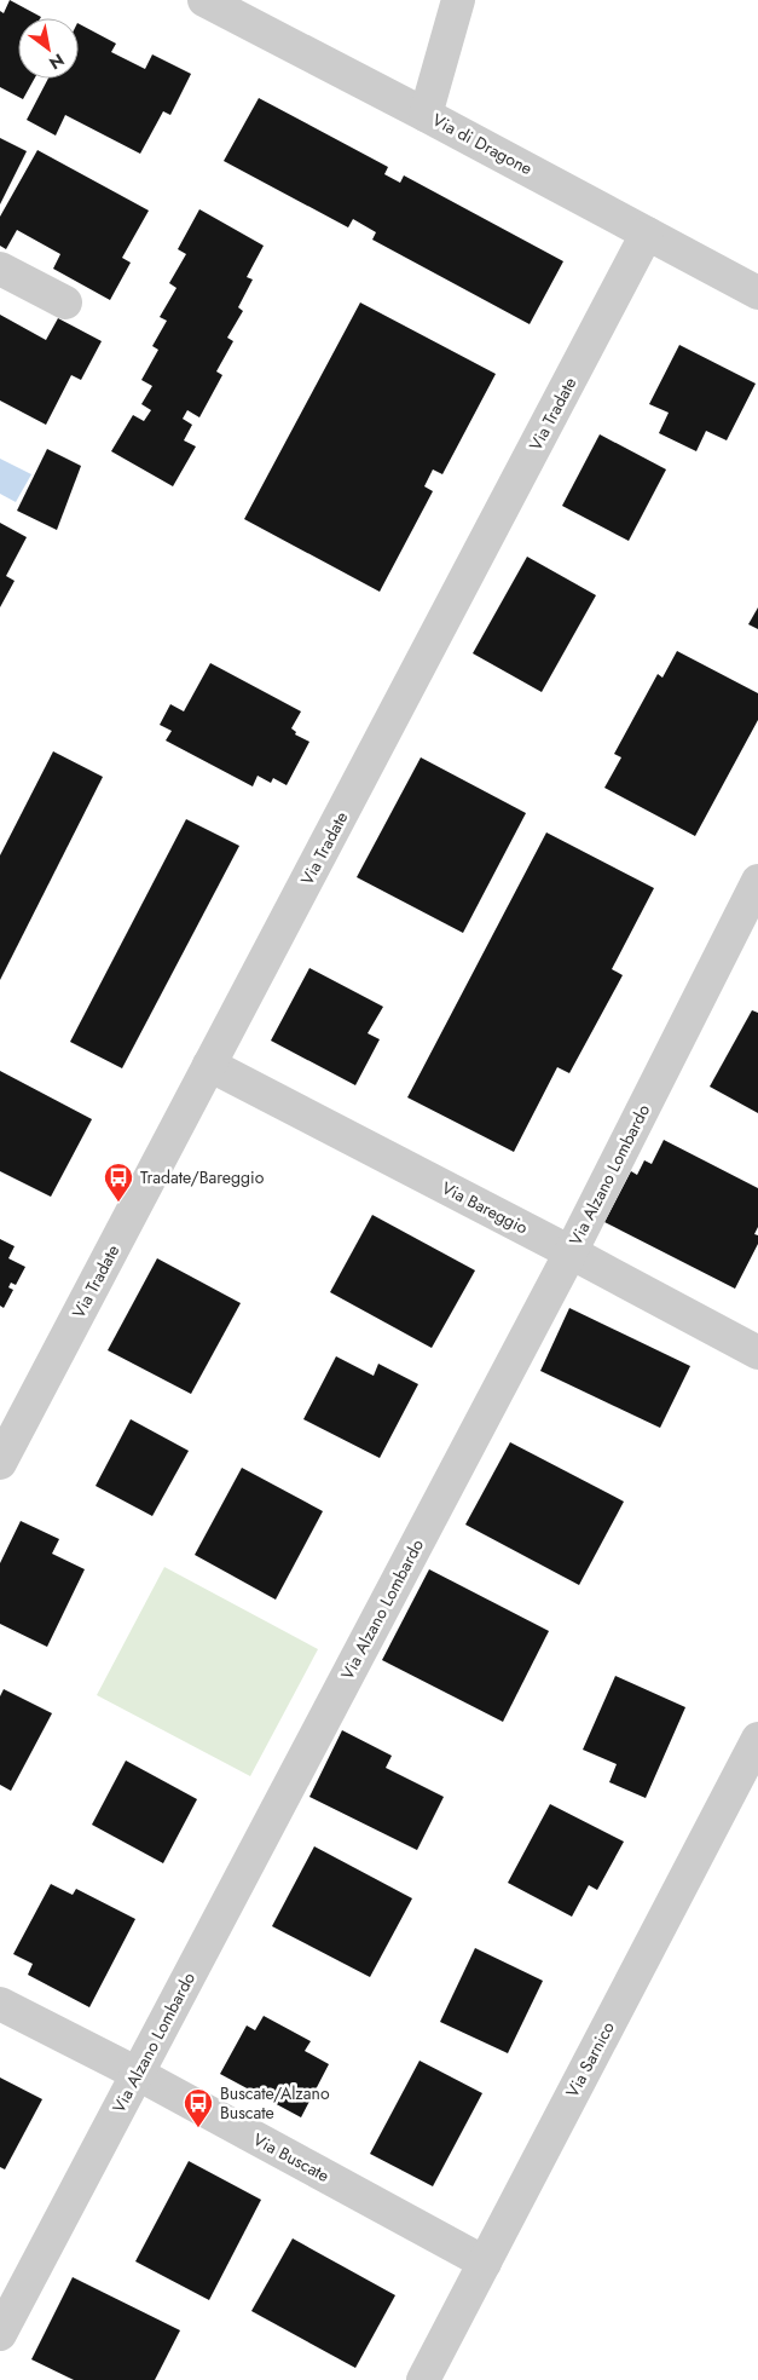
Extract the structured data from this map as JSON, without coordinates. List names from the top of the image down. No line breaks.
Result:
{"streets":{"street":["Via di Dragone","Via Tradate","Via Alzano Lombardo","Via Bareggio","Via Sarnico","Via Buscate"]},"crossings":[["Via di Dragone","Via Tradate"],["Via Tradate","Via Bareggio"],["Via Alzano Lombardo","Via Bareggio"],["Via Alzano Lombardo","Via Buscate"],["Via Sarnico","Via Buscate"]],"places":{"bus stop":["Tradate/Bareggio","Buscate/Alzano Buscate"]},"north":"bottom right"}
